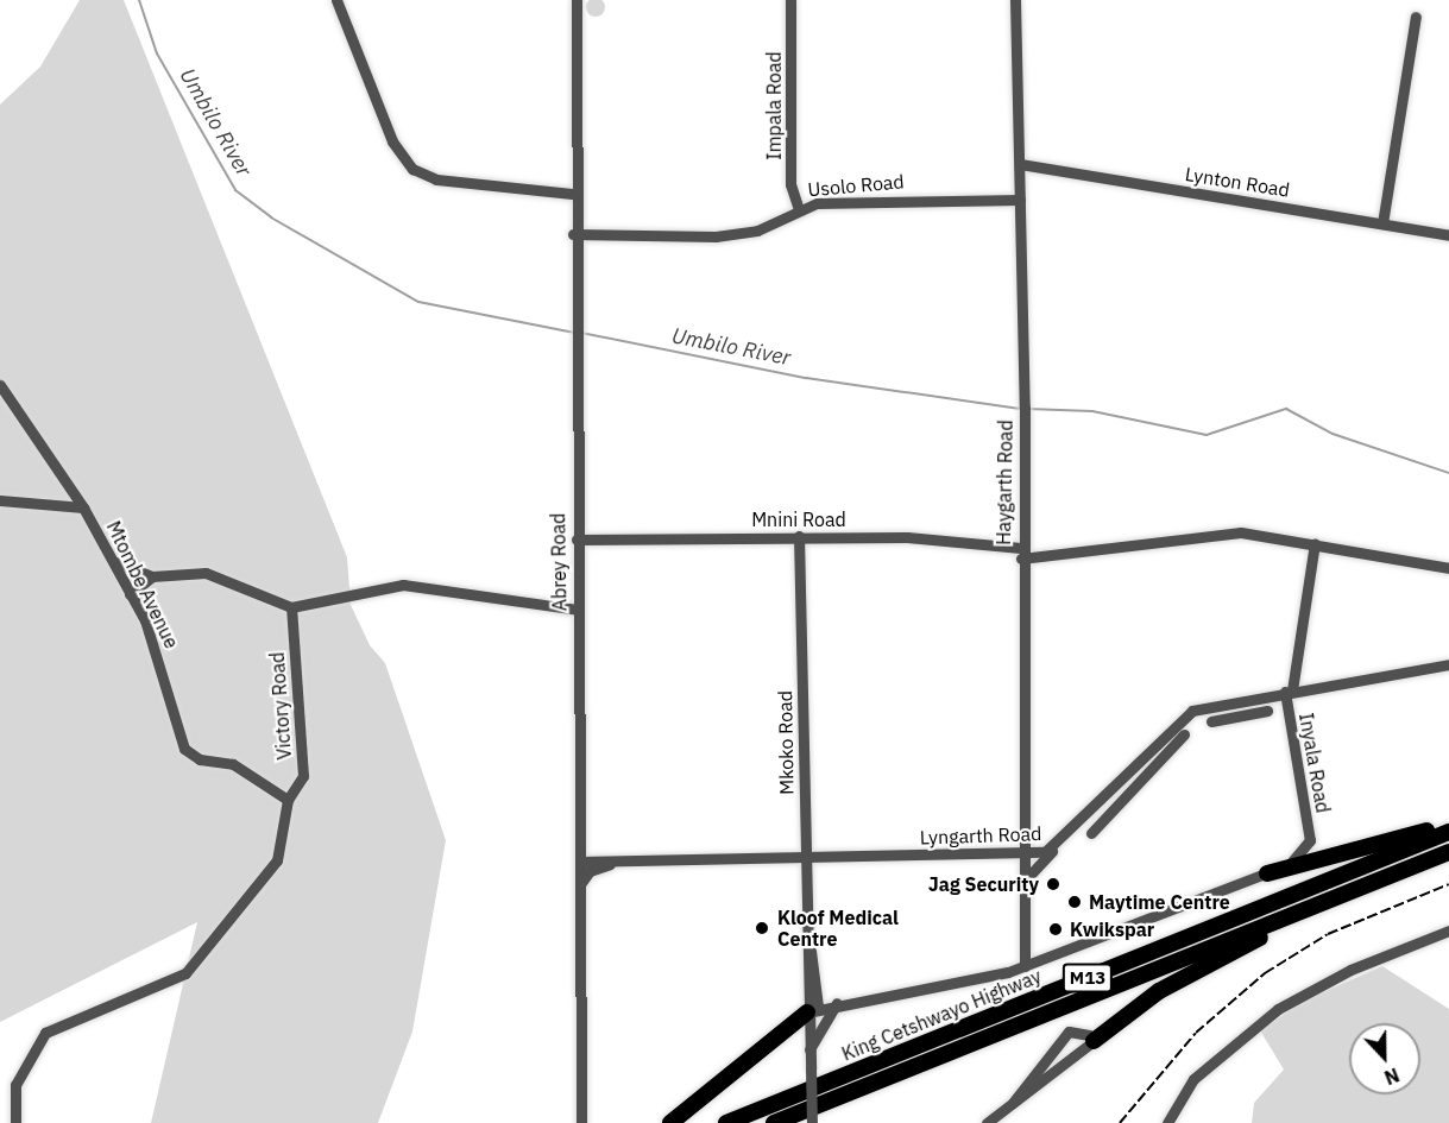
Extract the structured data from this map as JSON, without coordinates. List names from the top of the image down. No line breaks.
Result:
{"streets":{"highway":["M13","King Cetshwayo Highway"],"street":["Impala Road","Lynton Road","Usolo Road","Haygarth Road","Mnini Road","Abrey Road","Mtombe Avenue","Victory Road","Mkoko Road","Inyala Road","Lyngarth Road"]},"crossings":[["Impala Road","Usolo Road"],["Lynton Road","Haygarth Road"],["Usolo Road","Haygarth Road"],["Usolo Road","Abrey Road"],["Haygarth Road","Mnini Road"],["Haygarth Road","Inyala Road"],["Haygarth Road","Lyngarth Road"],["Mnini Road","Abrey Road"],["Mnini Road","Mkoko Road"],["Mnini Road","Inyala Road"],["Abrey Road","Lyngarth Road"],["Mtombe Avenue","Victory Road"],["Mkoko Road","Inyala Road"],["Mkoko Road","Lyngarth Road"],["Inyala Road","Lyngarth Road"]],"water":["Umbilo River"],"places":["Jag Security","Maytime Centre","Kloof Medical Centre","Kwikspar"],"north":"bottom"}
